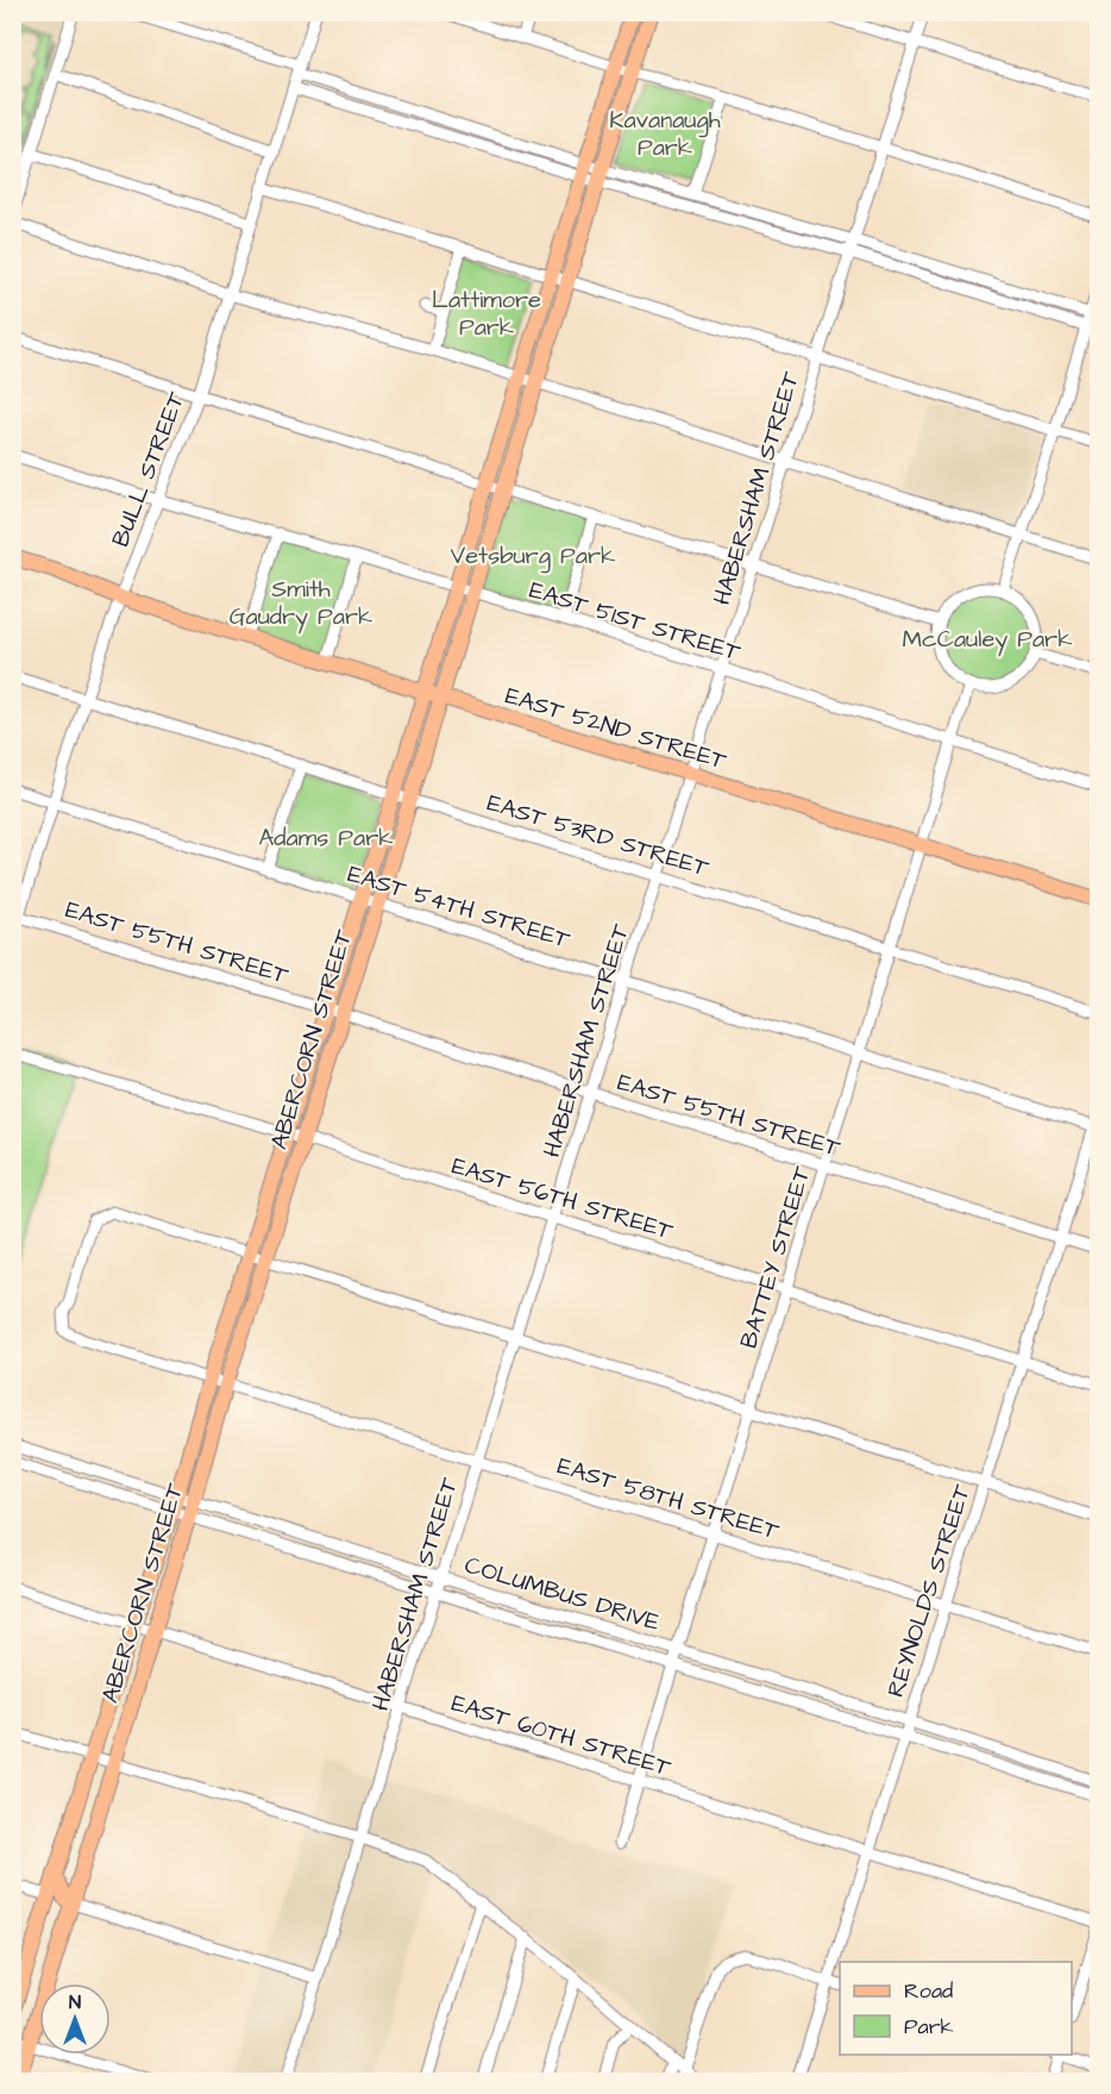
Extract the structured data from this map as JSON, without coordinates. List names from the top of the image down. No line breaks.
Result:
{"streets":{"main road":["EAST 52ND STREET","ABERCORN STREET"],"street":["BULL STREET","HABERSHAM STREET","EAST 51ST STREET","EAST 53RD STREET","EAST 54TH STREET","EAST 55TH STREET","EAST 56TH STREET","BATTEY STREET","EAST 58TH STREET","REYNOLDS STREET","COLUMBUS DRIVE","EAST 60TH STREET"]},"crossings":[["BULL STREET","EAST 51ST STREET"],["BULL STREET","EAST 52ND STREET"],["BULL STREET","EAST 53RD STREET"],["BULL STREET","EAST 54TH STREET"],["BULL STREET","EAST 55TH STREET"],["HABERSHAM STREET","EAST 51ST STREET"],["HABERSHAM STREET","EAST 52ND STREET"],["HABERSHAM STREET","EAST 53RD STREET"],["HABERSHAM STREET","EAST 54TH STREET"],["HABERSHAM STREET","EAST 55TH STREET"],["HABERSHAM STREET","EAST 56TH STREET"],["HABERSHAM STREET","EAST 58TH STREET"],["HABERSHAM STREET","COLUMBUS DRIVE"],["HABERSHAM STREET","EAST 60TH STREET"],["EAST 51ST STREET","ABERCORN STREET"],["EAST 51ST STREET","BATTEY STREET"],["EAST 52ND STREET","ABERCORN STREET"],["EAST 52ND STREET","BATTEY STREET"],["EAST 53RD STREET","ABERCORN STREET"],["EAST 53RD STREET","BATTEY STREET"],["EAST 54TH STREET","ABERCORN STREET"],["EAST 54TH STREET","BATTEY STREET"],["EAST 54TH STREET","REYNOLDS STREET"],["EAST 55TH STREET","ABERCORN STREET"],["EAST 55TH STREET","BATTEY STREET"],["EAST 55TH STREET","REYNOLDS STREET"],["ABERCORN STREET","EAST 56TH STREET"],["ABERCORN STREET","EAST 58TH STREET"],["ABERCORN STREET","COLUMBUS DRIVE"],["ABERCORN STREET","EAST 60TH STREET"],["EAST 56TH STREET","BATTEY STREET"],["EAST 56TH STREET","REYNOLDS STREET"],["BATTEY STREET","EAST 58TH STREET"],["BATTEY STREET","COLUMBUS DRIVE"],["BATTEY STREET","EAST 60TH STREET"],["EAST 58TH STREET","REYNOLDS STREET"],["REYNOLDS STREET","COLUMBUS DRIVE"],["REYNOLDS STREET","EAST 60TH STREET"]],"parks":["Kavanaugh Park","Lattimore Park","Vetsburg Park","Smith Gaudry Park","McCauley Park","Adams Park"],"legend":["Road","Park"],"north":"top"}
